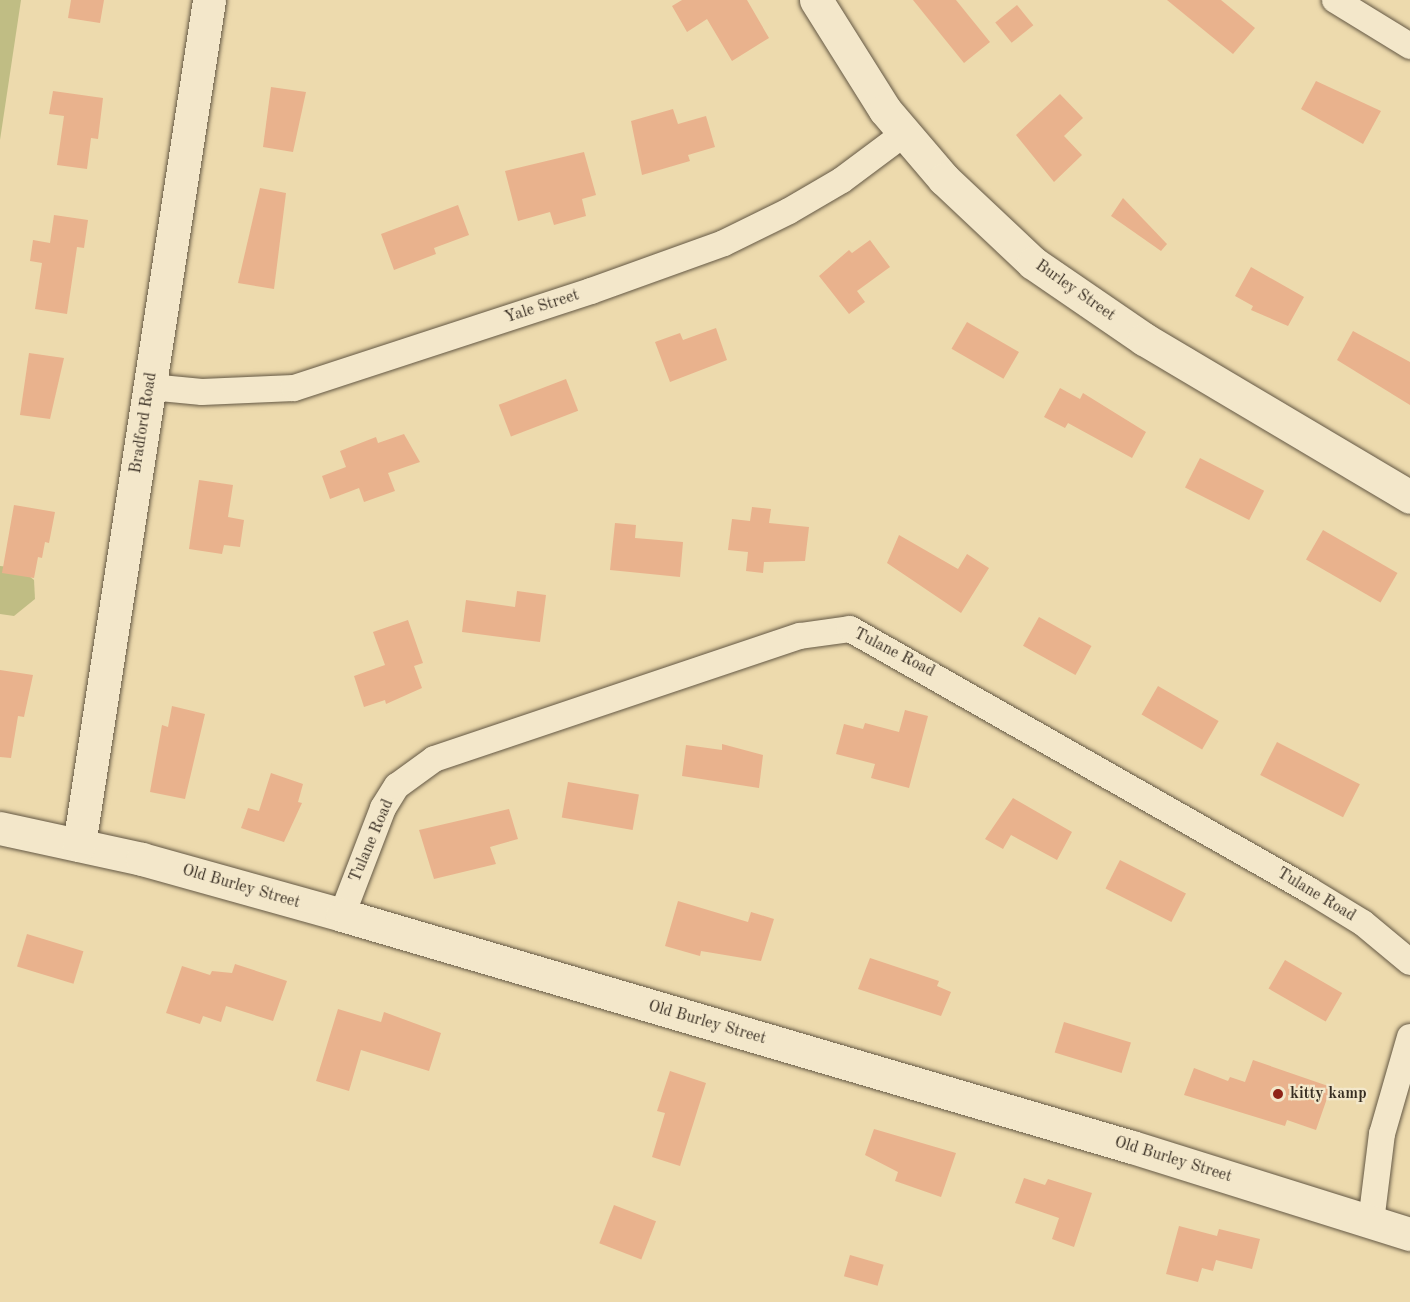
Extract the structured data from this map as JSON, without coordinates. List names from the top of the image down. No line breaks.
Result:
{"streets":{"street":["Burley Street","Yale Street","Bradford Road","Tulane Road","Old Burley Street"]},"crossings":[["Burley Street","Yale Street"],["Yale Street","Bradford Road"],["Bradford Road","Old Burley Street"],["Tulane Road","Old Burley Street"]],"places":["kitty kamp"]}
